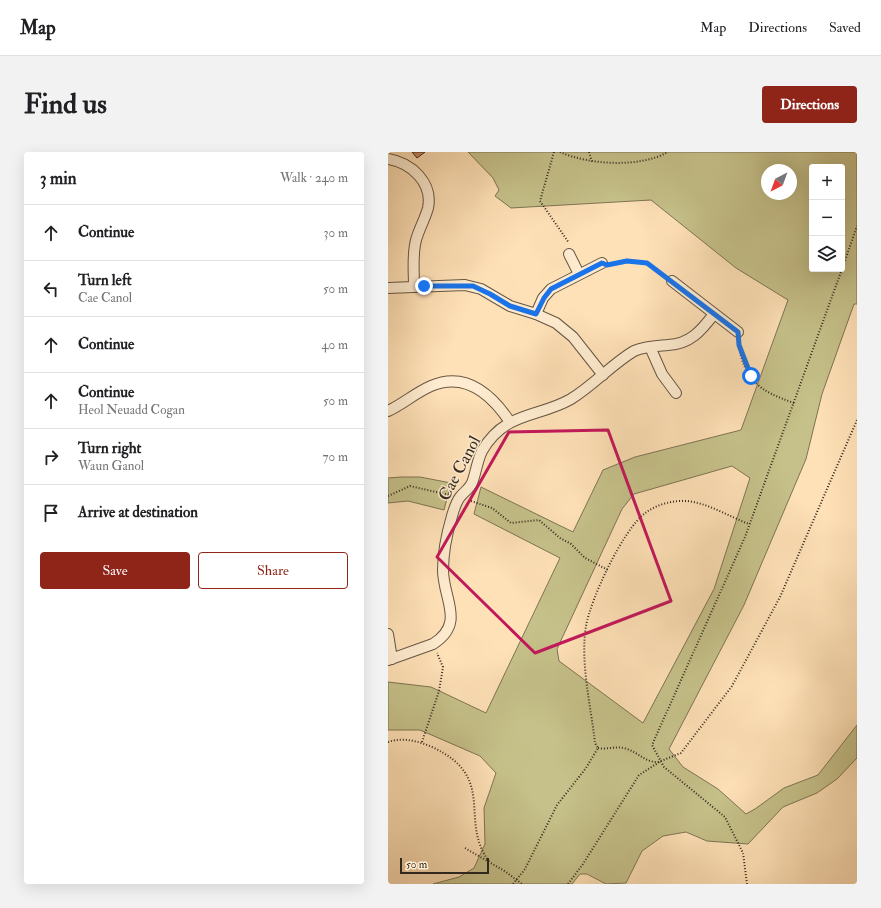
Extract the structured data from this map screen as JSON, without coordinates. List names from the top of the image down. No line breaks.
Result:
{"streets":{"street":["Cae Canol"]},"scale_bar":"50 m","north":"bottom left","page":{"header":"Map","nav":["Map","Directions","Saved"],"buttons":["Directions",["Save","Share"]],"title":"Find us","heading":["3 min","Walk · 240 m"],"map_buttons":["+","−"],"list":[["Continue","30 m"],["Turn left","Cae Canol","50 m"],["Continue","40 m"],["Continue","Heol Neuadd Cogan","50 m"],["Turn right","Waun Ganol","70 m"],"Arrive at destination"],"scale":"50 m"}}
